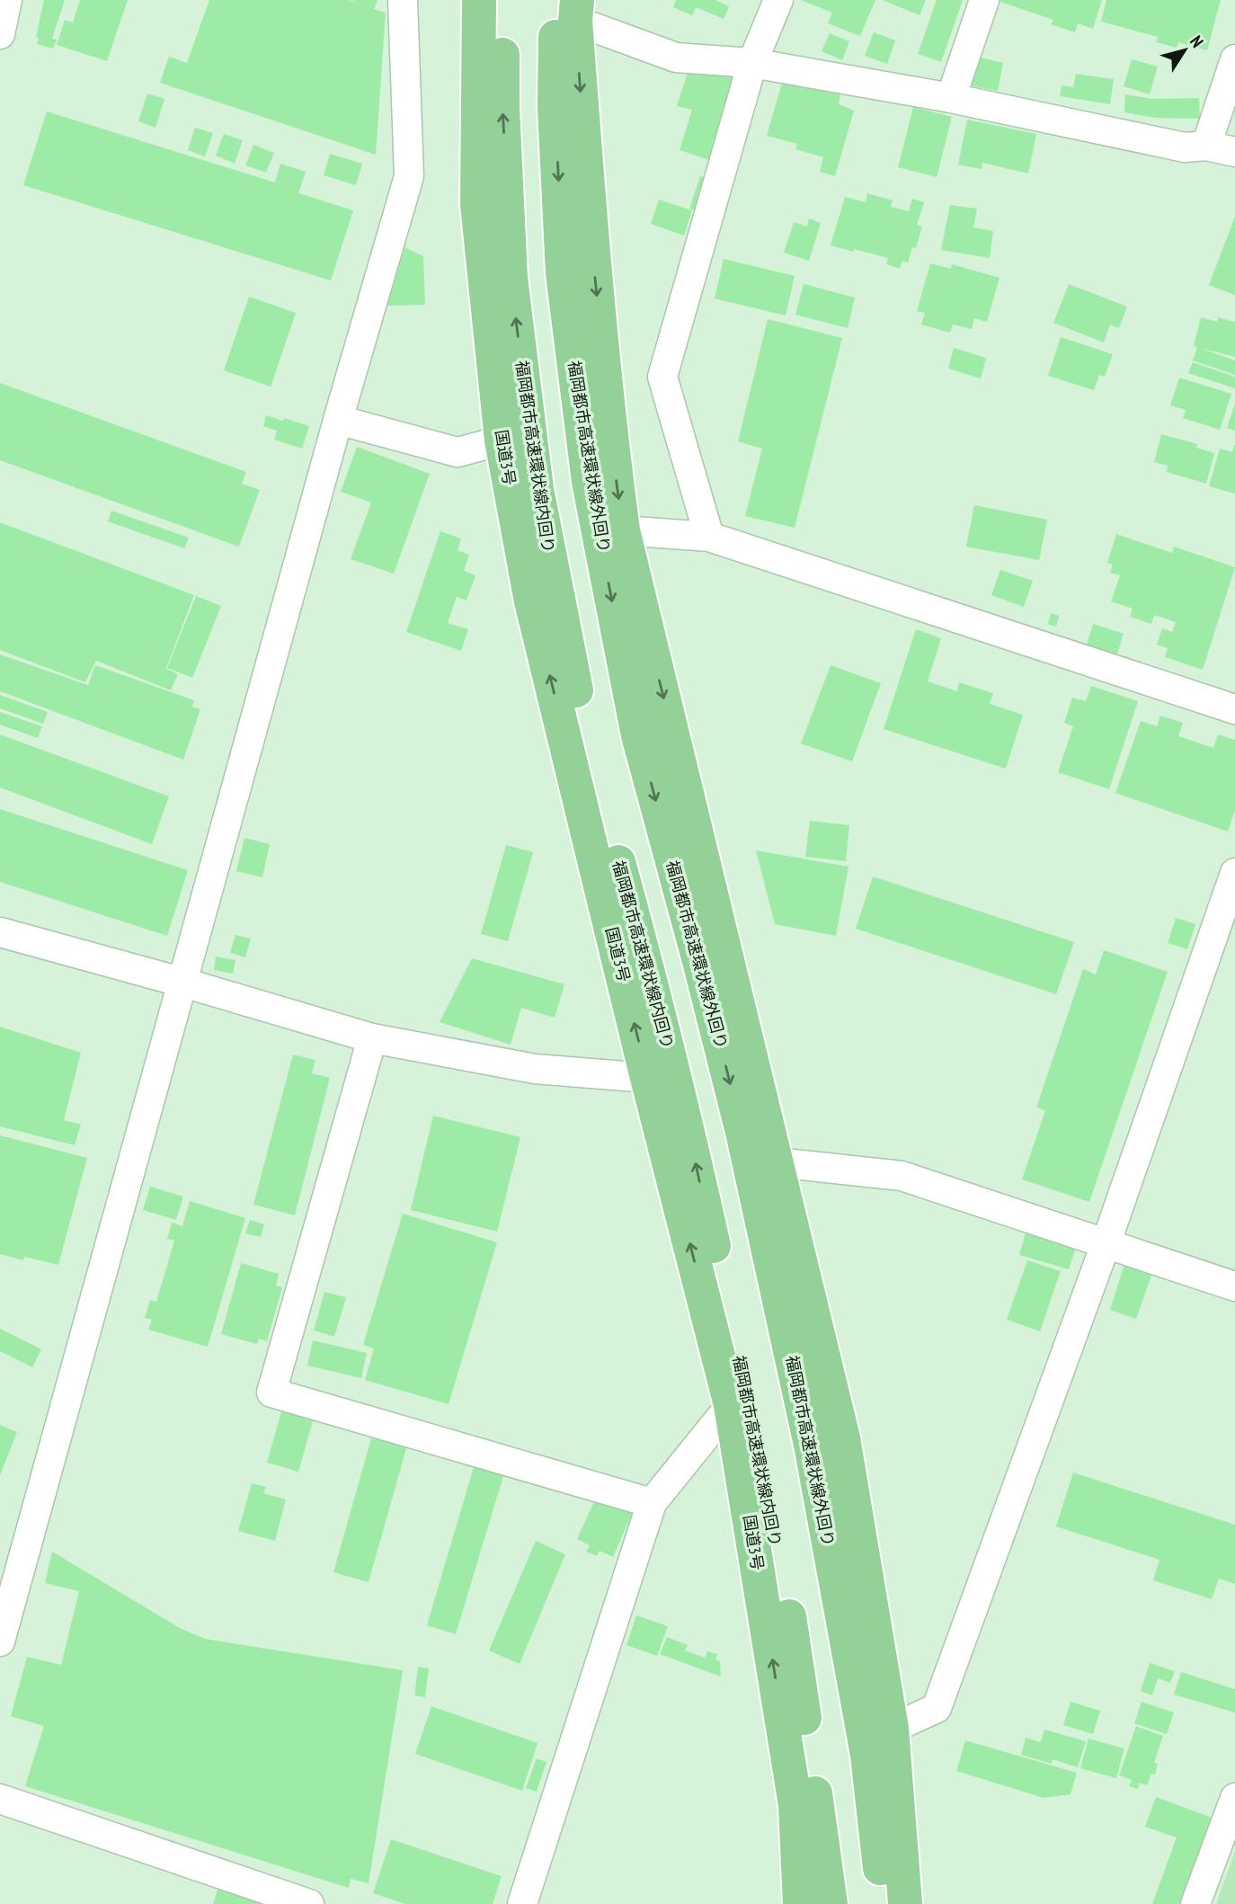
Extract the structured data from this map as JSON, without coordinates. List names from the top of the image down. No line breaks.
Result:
{"streets":{"highway":["福岡都市高速環状線内回り","福岡都市高速環状線外回り","国道3号"]},"north":"top right"}
